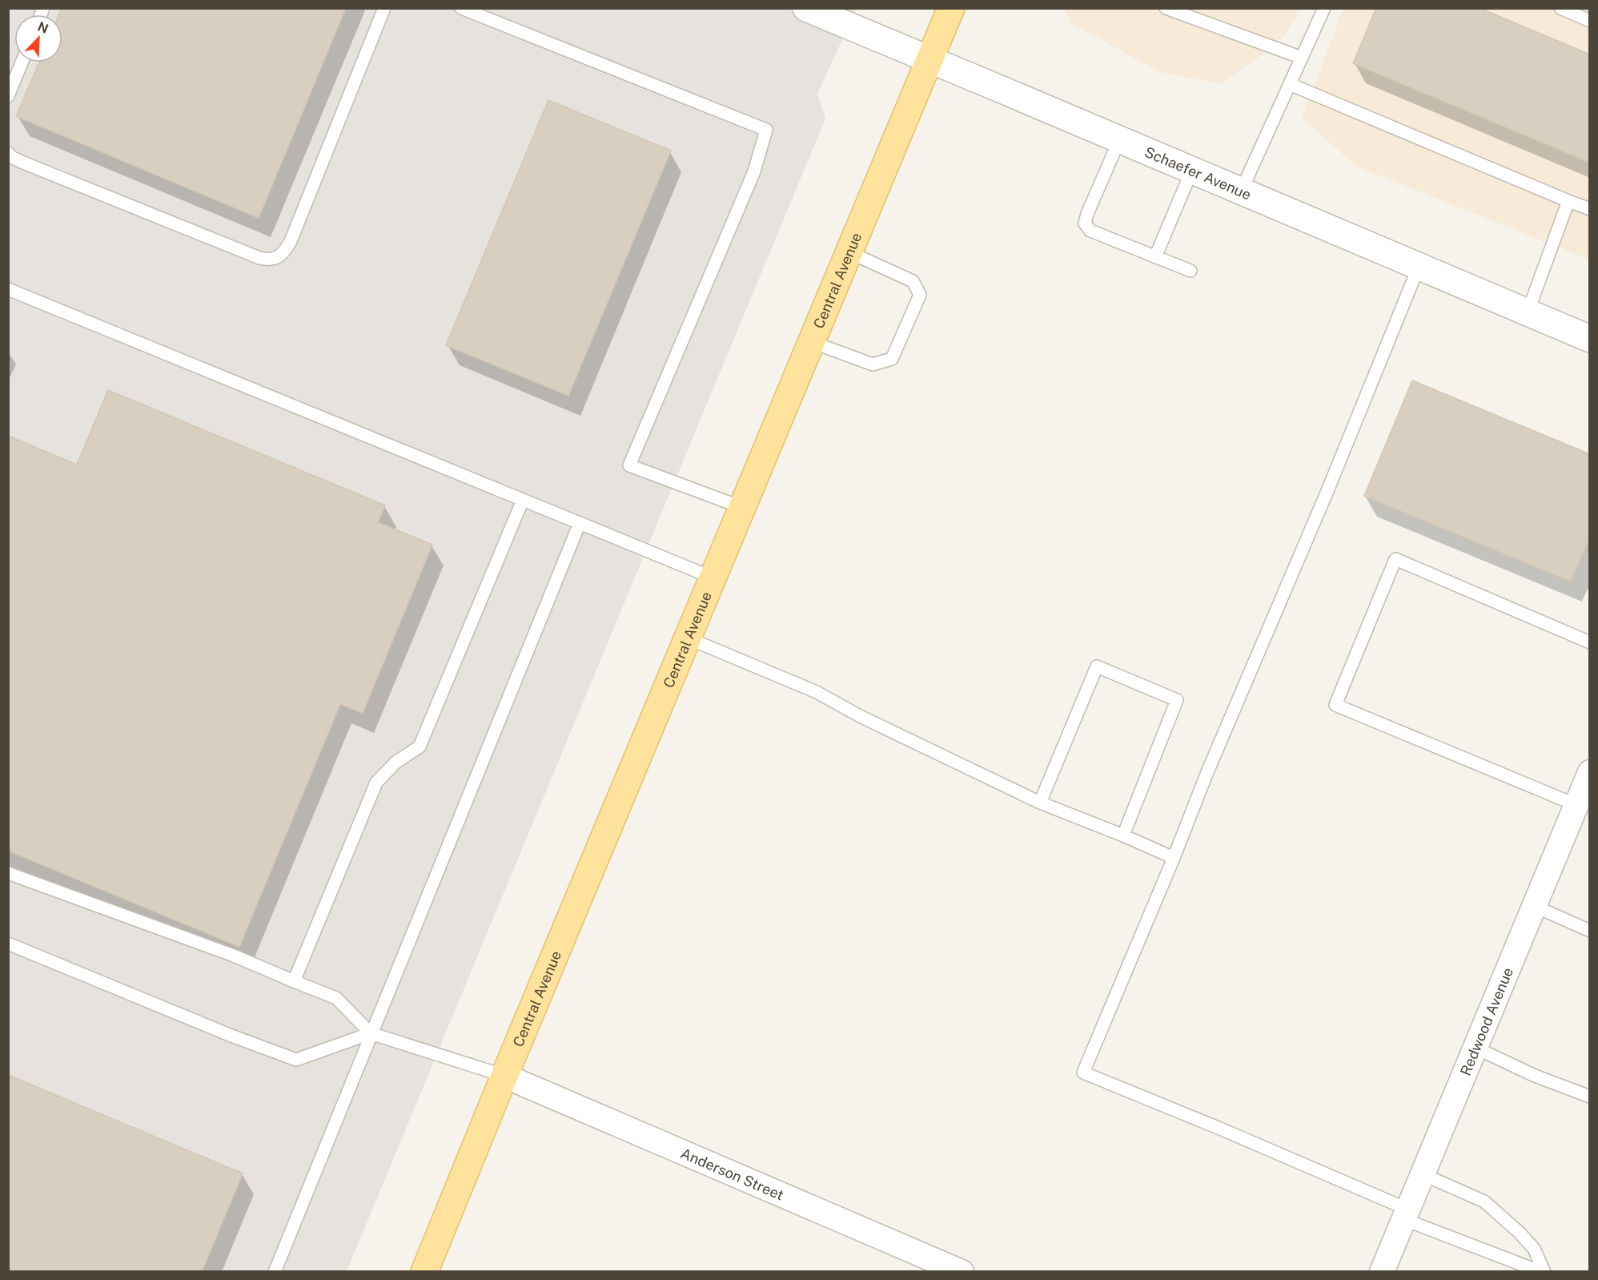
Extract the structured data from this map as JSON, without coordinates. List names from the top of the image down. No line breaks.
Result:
{"streets":{"main road":["Central Avenue"],"street":["Schaefer Avenue","Redwood Avenue","Anderson Street"]},"crossings":[["Schaefer Avenue","Central Avenue"],["Central Avenue","Anderson Street"]],"north":"top right"}
